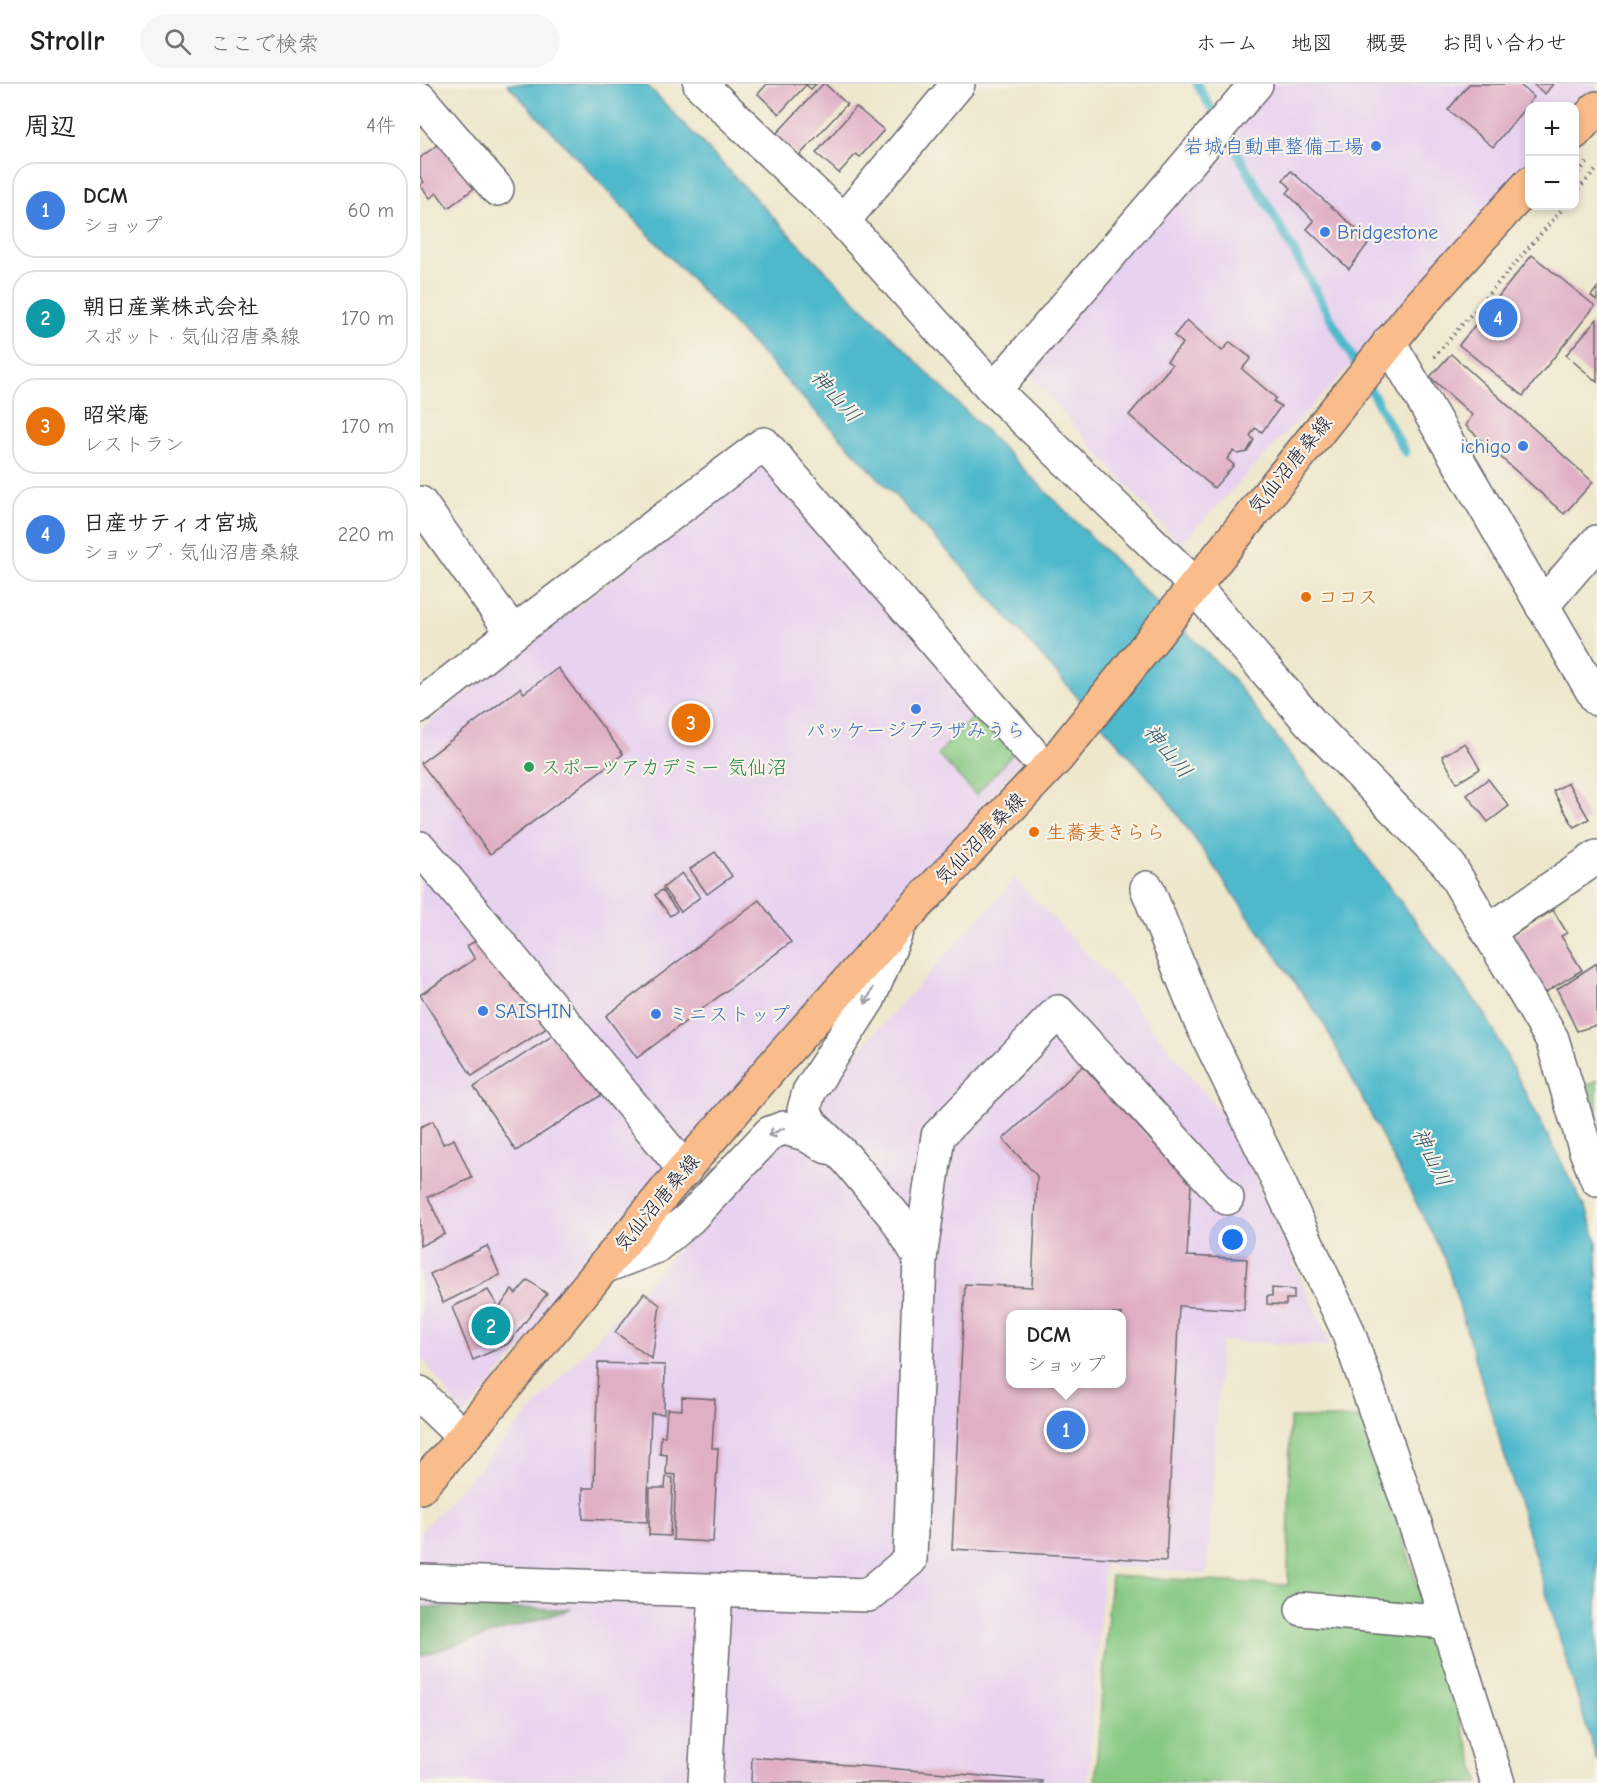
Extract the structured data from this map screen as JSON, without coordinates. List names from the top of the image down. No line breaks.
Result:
{"streets":{"main road":["気仙沼唐桑線"]},"water":["神山川"],"places":["岩城自動車整備工場","Bridgestone","ichigo","ココス","パッケージプラザみうら","スポーツアカデミー 気仙沼","生蕎麦きらら","SAISHIN","ミニストップ"],"page":{"header":"Strollr","search":"ここで検索","nav":["ホーム","地図","概要","お問い合わせ"],"heading":["周辺","4件"],"map_buttons":["+","−"],"list":[{"mark":"1","name":"DCM","note":"ショップ","value":"60 m"},{"mark":"2","name":"朝日産業株式会社","note":"スポット · 気仙沼唐桑線","value":"170 m"},{"mark":"3","name":"昭栄庵","note":"レストラン","value":"170 m"},{"mark":"4","name":"日産サティオ宮城","note":"ショップ · 気仙沼唐桑線","value":"220 m"}],"pins":["4","3","2","1"],"popup":["DCM","ショップ"]}}
